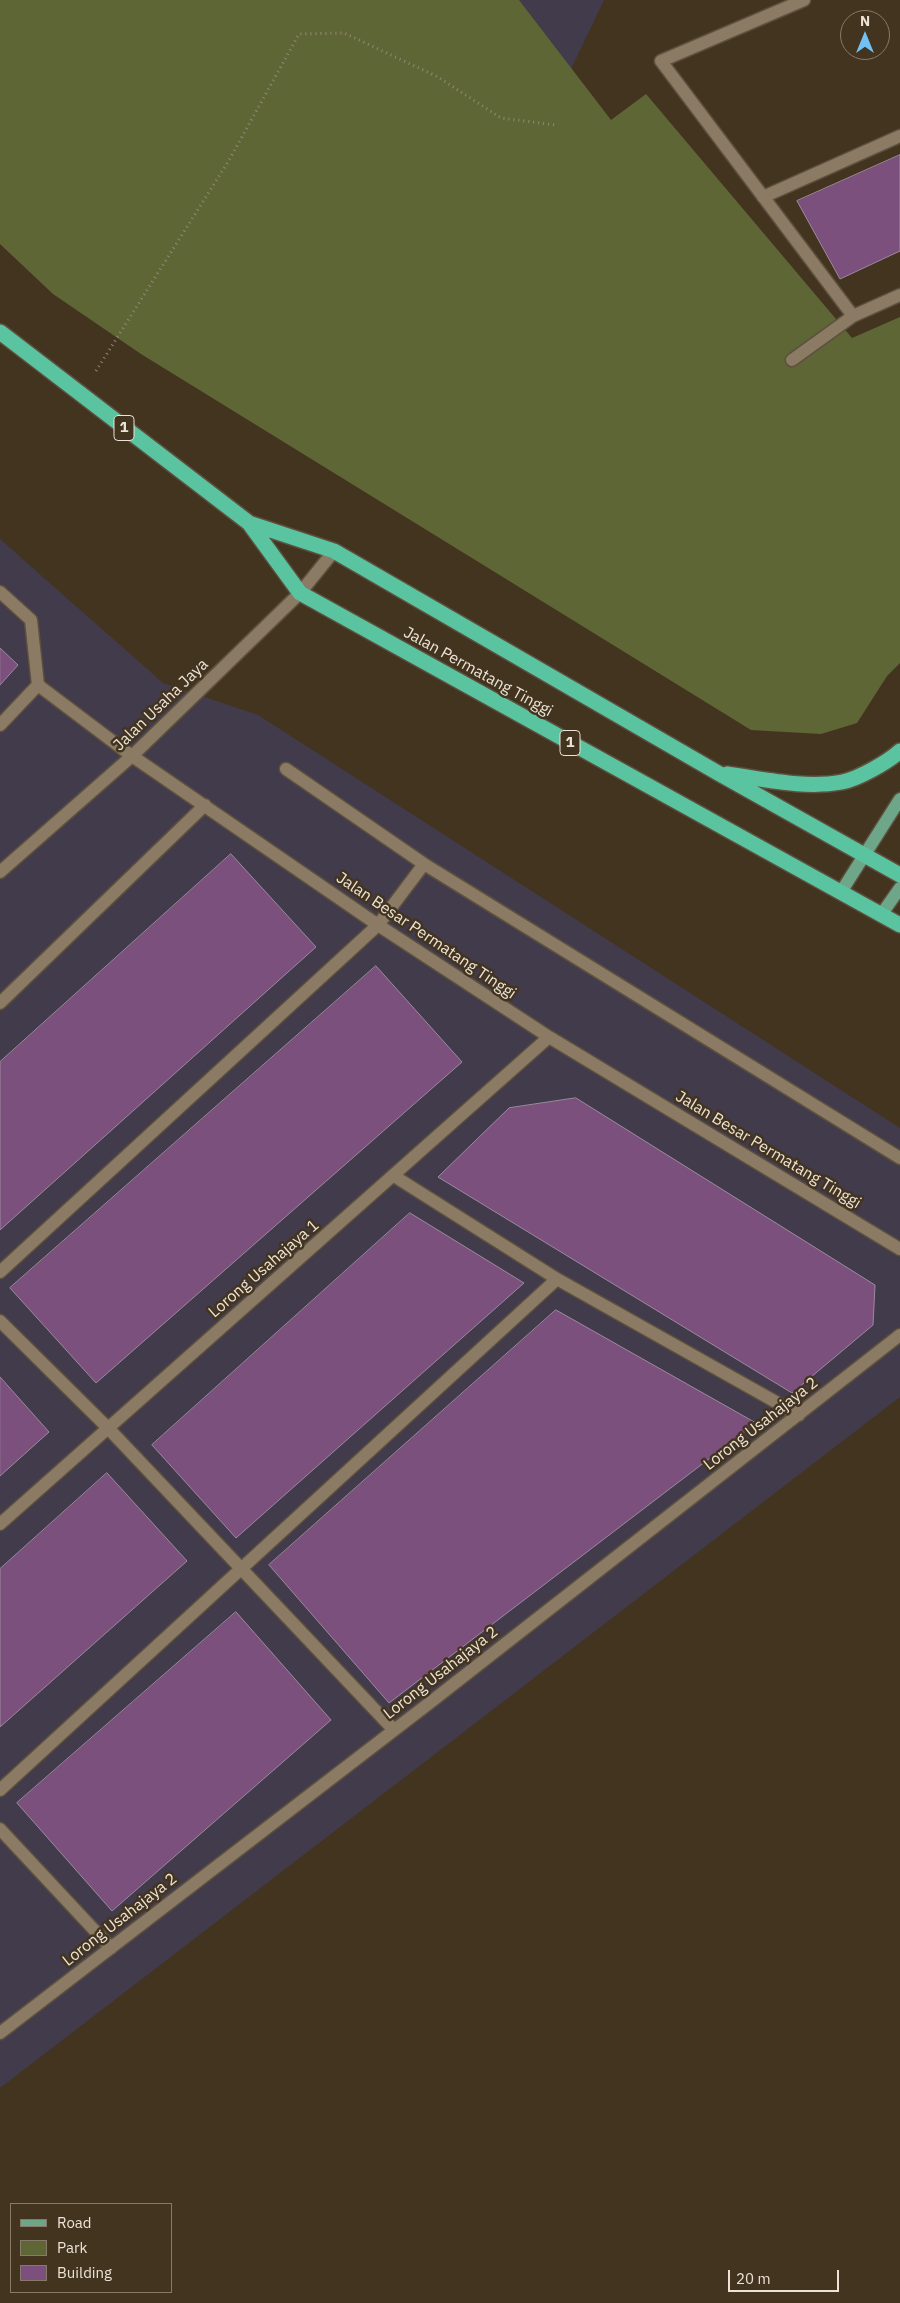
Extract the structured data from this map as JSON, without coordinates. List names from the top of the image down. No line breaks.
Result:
{"streets":{"highway":["1","Jalan Permatang Tinggi"],"street":["Jalan Usaha Jaya","Jalan Besar Permatang Tinggi","Lorong Usahajaya 1","Lorong Usahajaya 2"]},"crossings":[["Jalan Permatang Tinggi","Jalan Usaha Jaya"],["Jalan Usaha Jaya","Jalan Besar Permatang Tinggi"],["Jalan Besar Permatang Tinggi","Lorong Usahajaya 1"]],"legend":["Road","Park","Building"],"scale_bar":"20 m","north":"top"}
